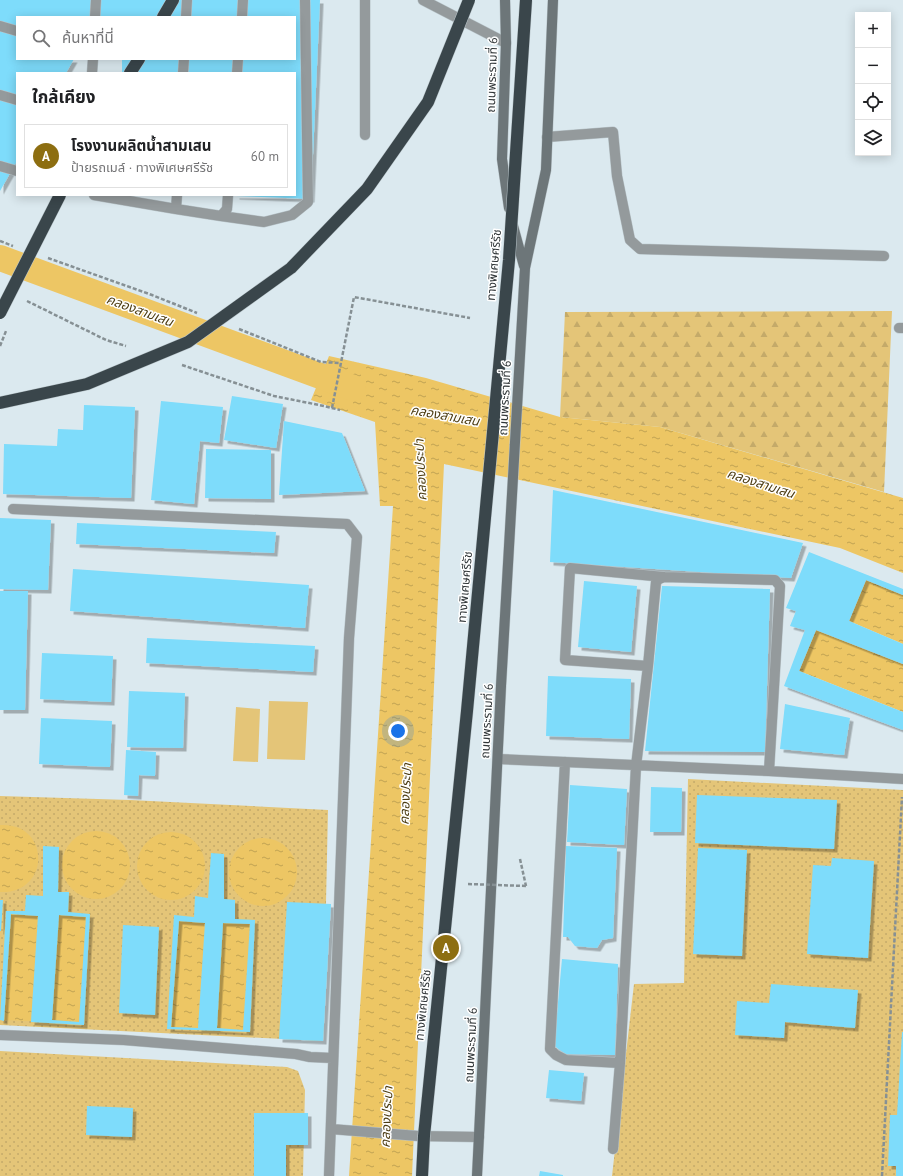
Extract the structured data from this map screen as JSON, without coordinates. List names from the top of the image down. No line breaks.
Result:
{"streets":{"highway":["ทางพิเศษศรีรัช"],"main road":["ถนนพระรามที่ 6"]},"water":["คลองสามเสน","คลองประปา"],"page":{"map_buttons":["+","−"],"search":"ค้นหาที่นี่","heading":"ใกล้เคียง","list":[{"mark":"A","name":"โรงงานผลิตน้ำสามเสน","note":"ป้ายรถเมล์ · ทางพิเศษศรีรัช","value":"60 m"}],"pins":"A"}}
